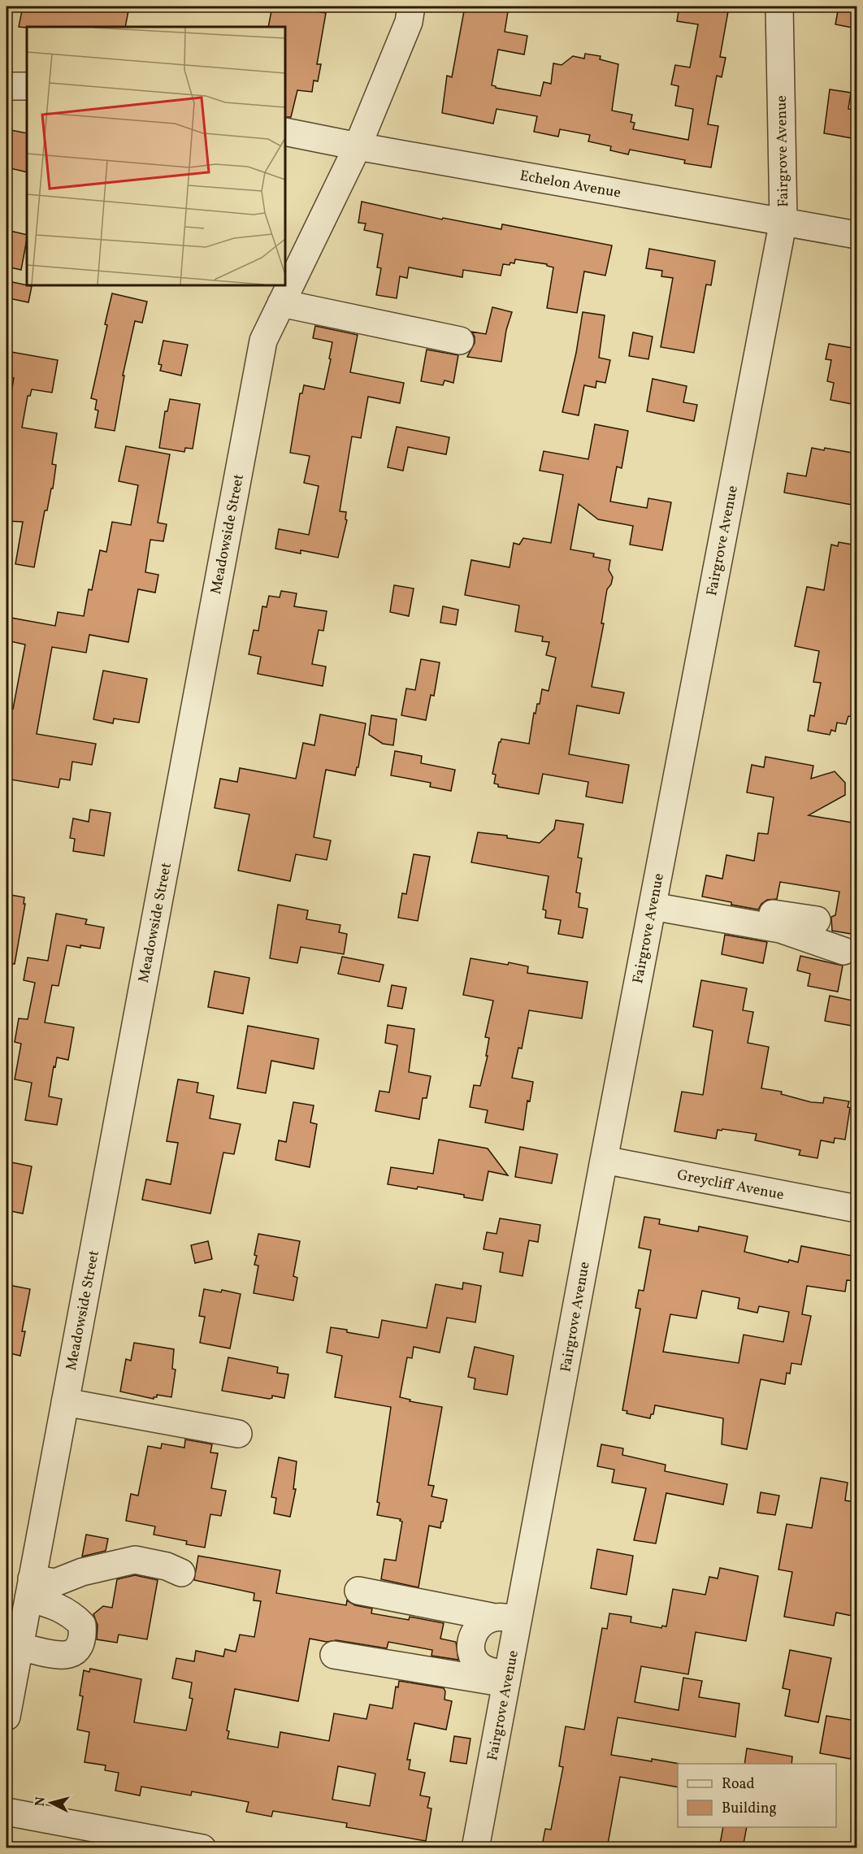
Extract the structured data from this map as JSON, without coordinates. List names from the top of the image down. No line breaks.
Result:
{"streets":{"street":["Fairgrove Avenue","Echelon Avenue","Meadowside Street","Greycliff Avenue"]},"crossings":[["Fairgrove Avenue","Echelon Avenue"],["Fairgrove Avenue","Greycliff Avenue"],["Echelon Avenue","Meadowside Street"]],"legend":["Road","Building"],"north":"left"}
